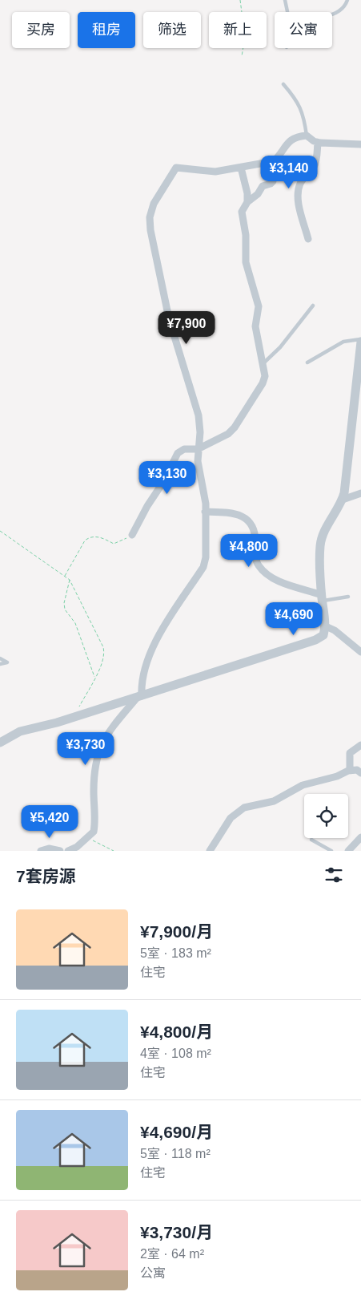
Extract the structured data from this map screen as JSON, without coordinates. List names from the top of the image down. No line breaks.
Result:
{"page":{"chip":["买房","租房","筛选","新上","公寓"],"price":["¥3,140","¥7,900","¥3,130","¥4,800","¥4,690","¥3,730","¥5,420"],"heading":"7套房源","list":[{"name":"¥7,900/月","note":"5室 · 183 m² · 住宅"},{"name":"¥4,800/月","note":"4室 · 108 m² · 住宅"},{"name":"¥4,690/月","note":"5室 · 118 m² · 住宅"},{"name":"¥3,730/月","note":"2室 · 64 m² · 公寓"}]}}
